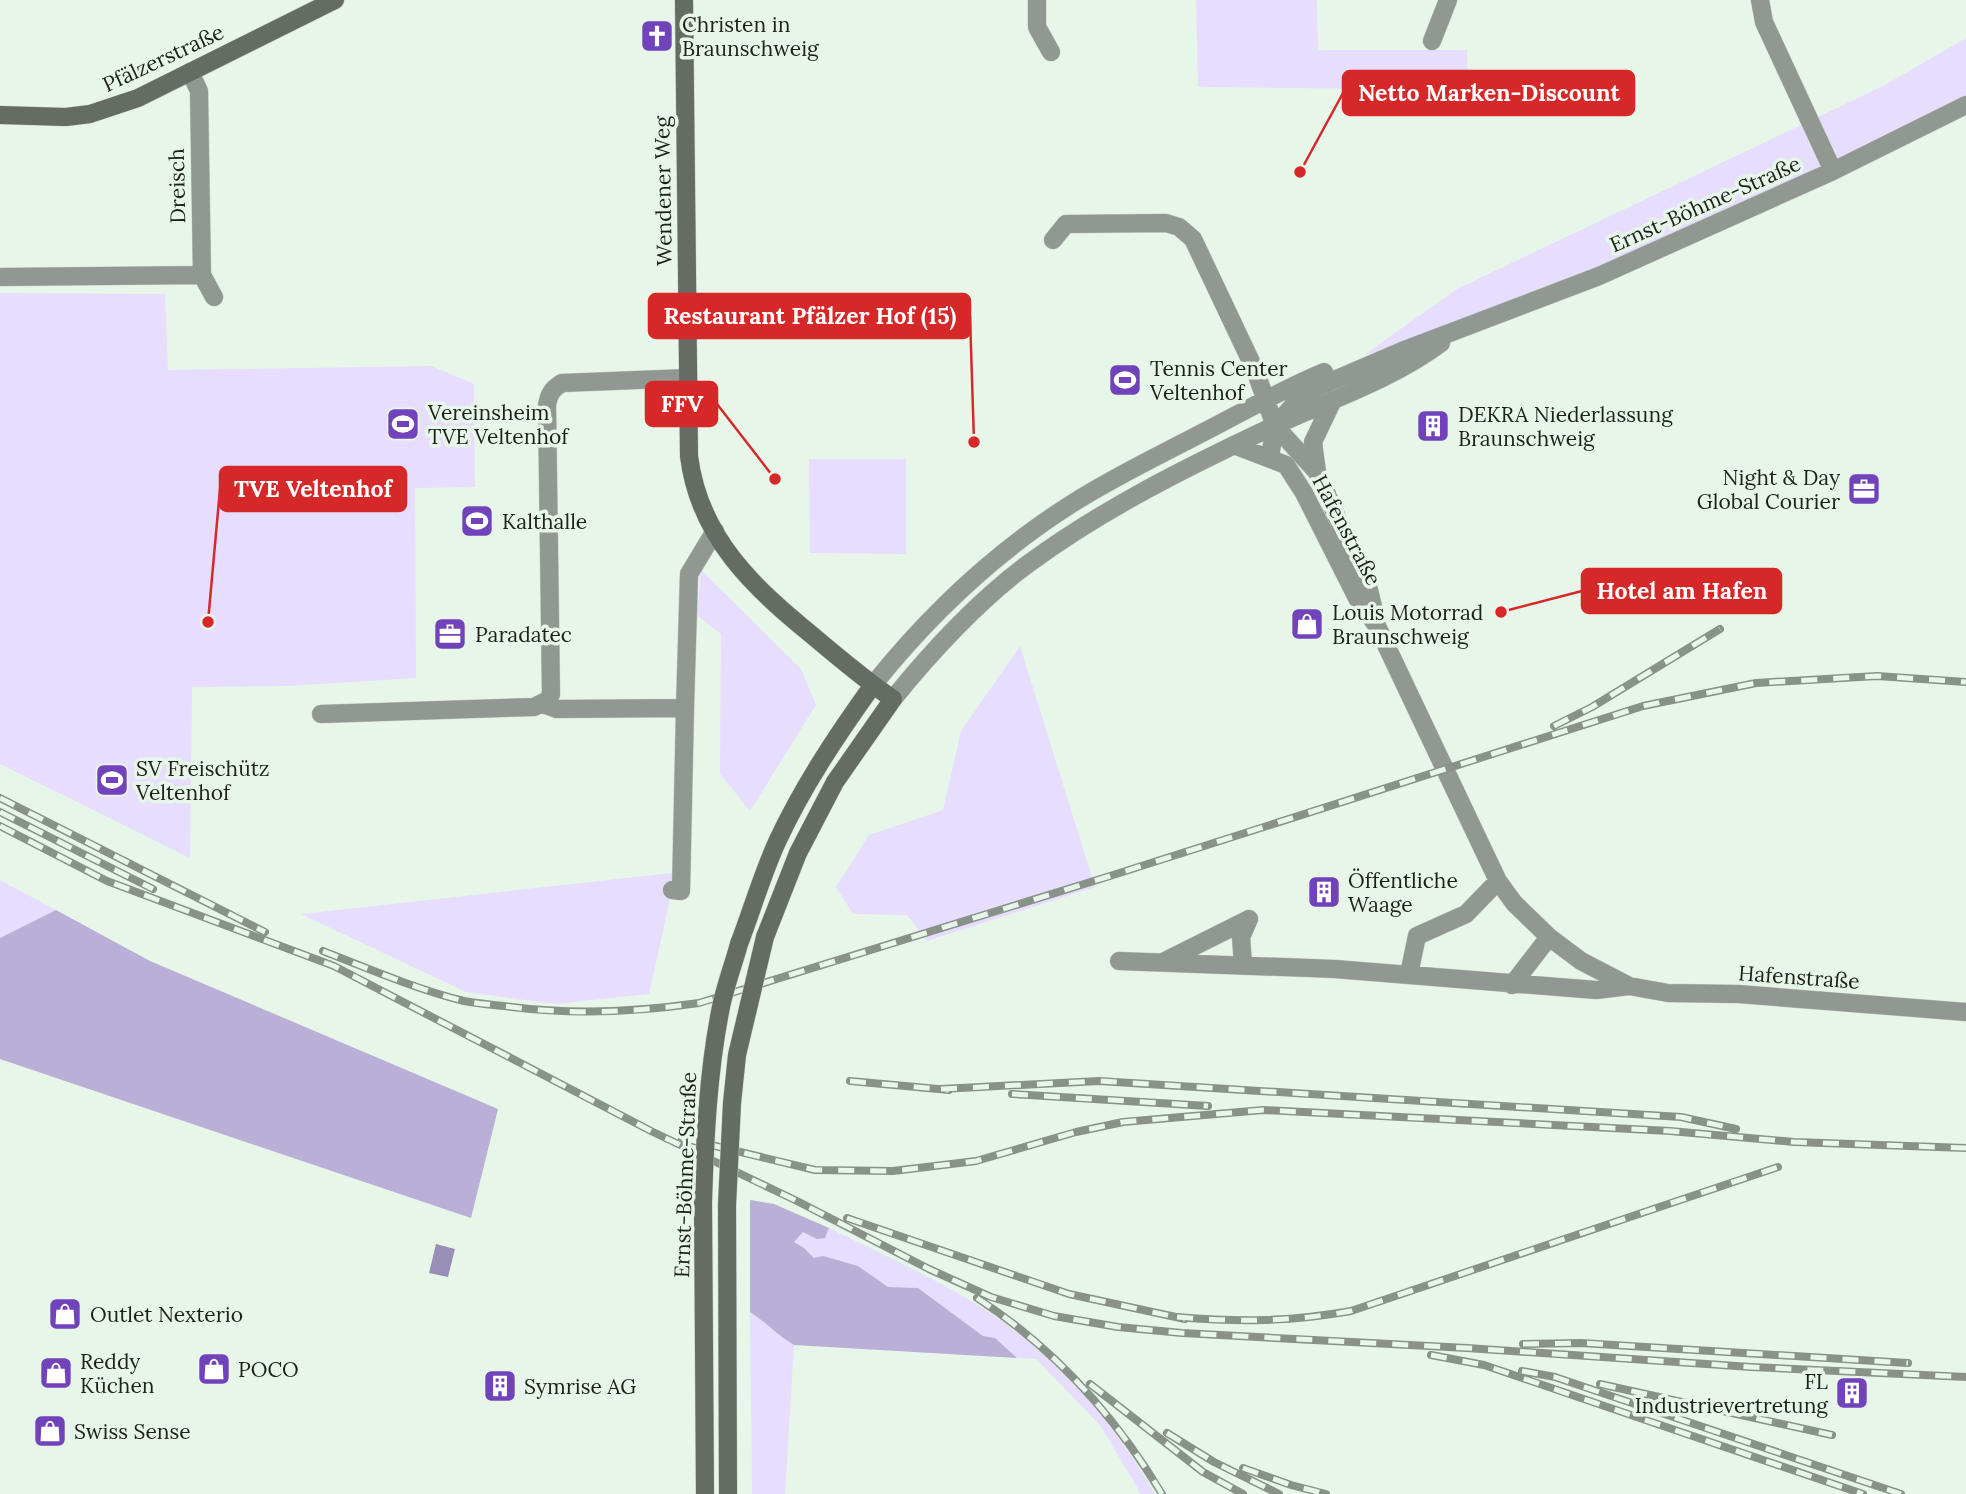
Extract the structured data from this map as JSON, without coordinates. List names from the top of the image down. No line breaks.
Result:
{"streets":{"street":["Pfälzerstraße","Dreisch","Wendener Weg","Ernst-Böhme-Straße","Hafenstraße"]},"crossings":[["Pfälzerstraße","Dreisch"],["Wendener Weg","Ernst-Böhme-Straße"],["Ernst-Böhme-Straße","Hafenstraße"]],"places":{"church":["Christen in Braunschweig"],"other":["Netto Marken-Discount","Restaurant Pfälzer Hof (15)","FFV","Hotel am Hafen","TVE Veltenhof"],"sports":["Tennis Center Veltenhof","Vereinsheim TVE Veltenhof","Kalthalle","SV Freischütz Veltenhof"],"building":["DEKRA Niederlassung Braunschweig","Öffentliche Waage","Symrise AG","FL Industrievertretung"],"office":["Night & Day Global Courier","Paradatec"],"shop":["Louis Motorrad Braunschweig","Outlet Nexterio","POCO","Reddy Küchen","Swiss Sense"]}}
